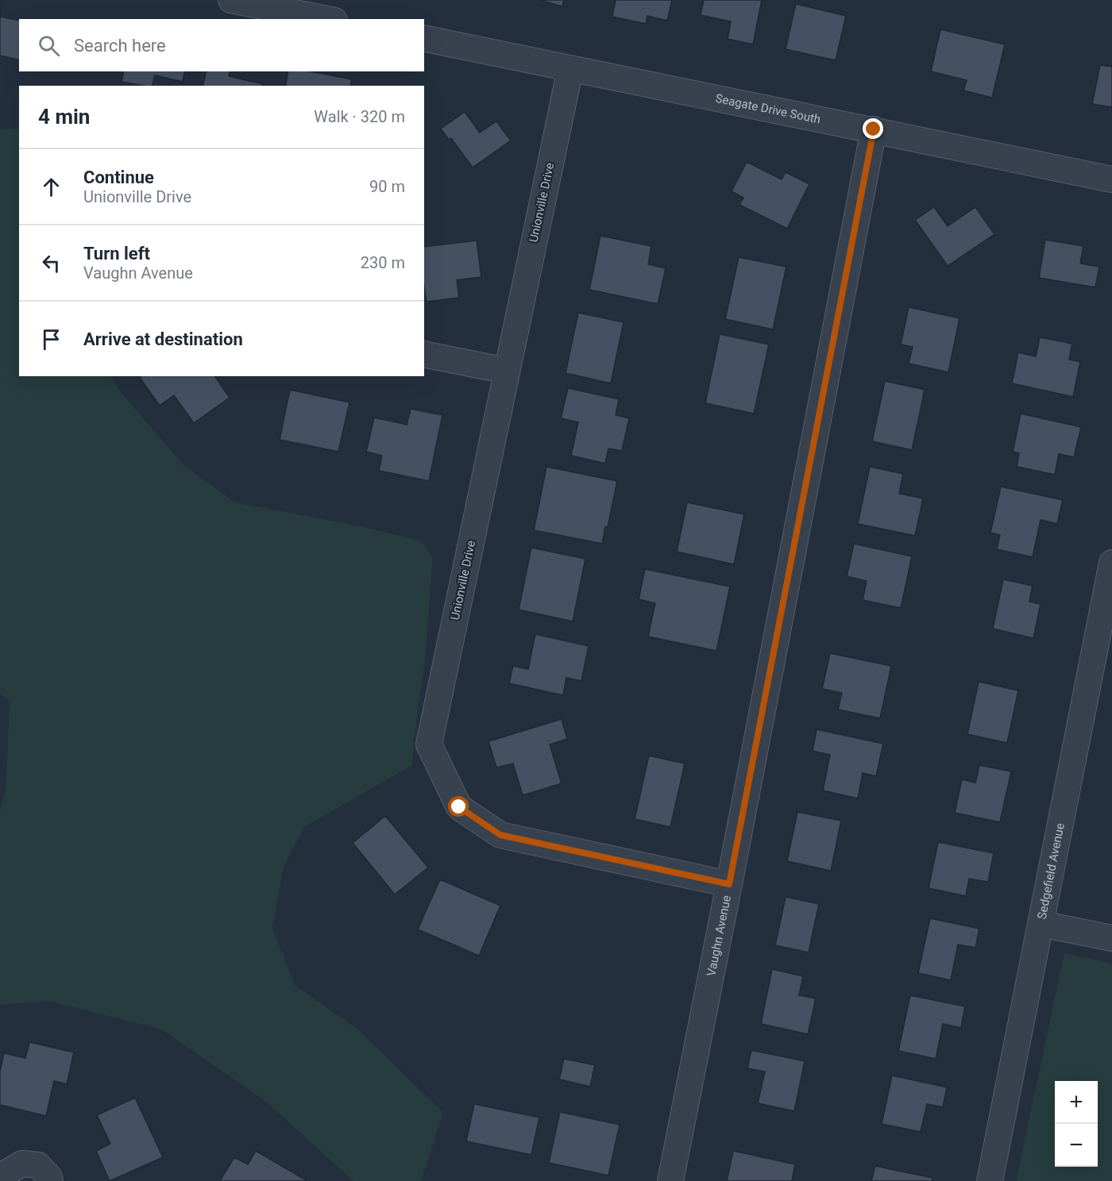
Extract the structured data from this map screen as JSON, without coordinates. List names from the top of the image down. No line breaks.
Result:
{"streets":{"street":["Seagate Drive South","Unionville Drive","Sedgefield Avenue","Vaughn Avenue"]},"crossings":[["Seagate Drive South","Unionville Drive"],["Seagate Drive South","Vaughn Avenue"],["Unionville Drive","Vaughn Avenue"]],"page":{"search":"Search here","heading":["4 min","Walk · 320 m"],"list":[["Continue","Unionville Drive","90 m"],["Turn left","Vaughn Avenue","230 m"],"Arrive at destination"],"map_buttons":["+","−"]}}
